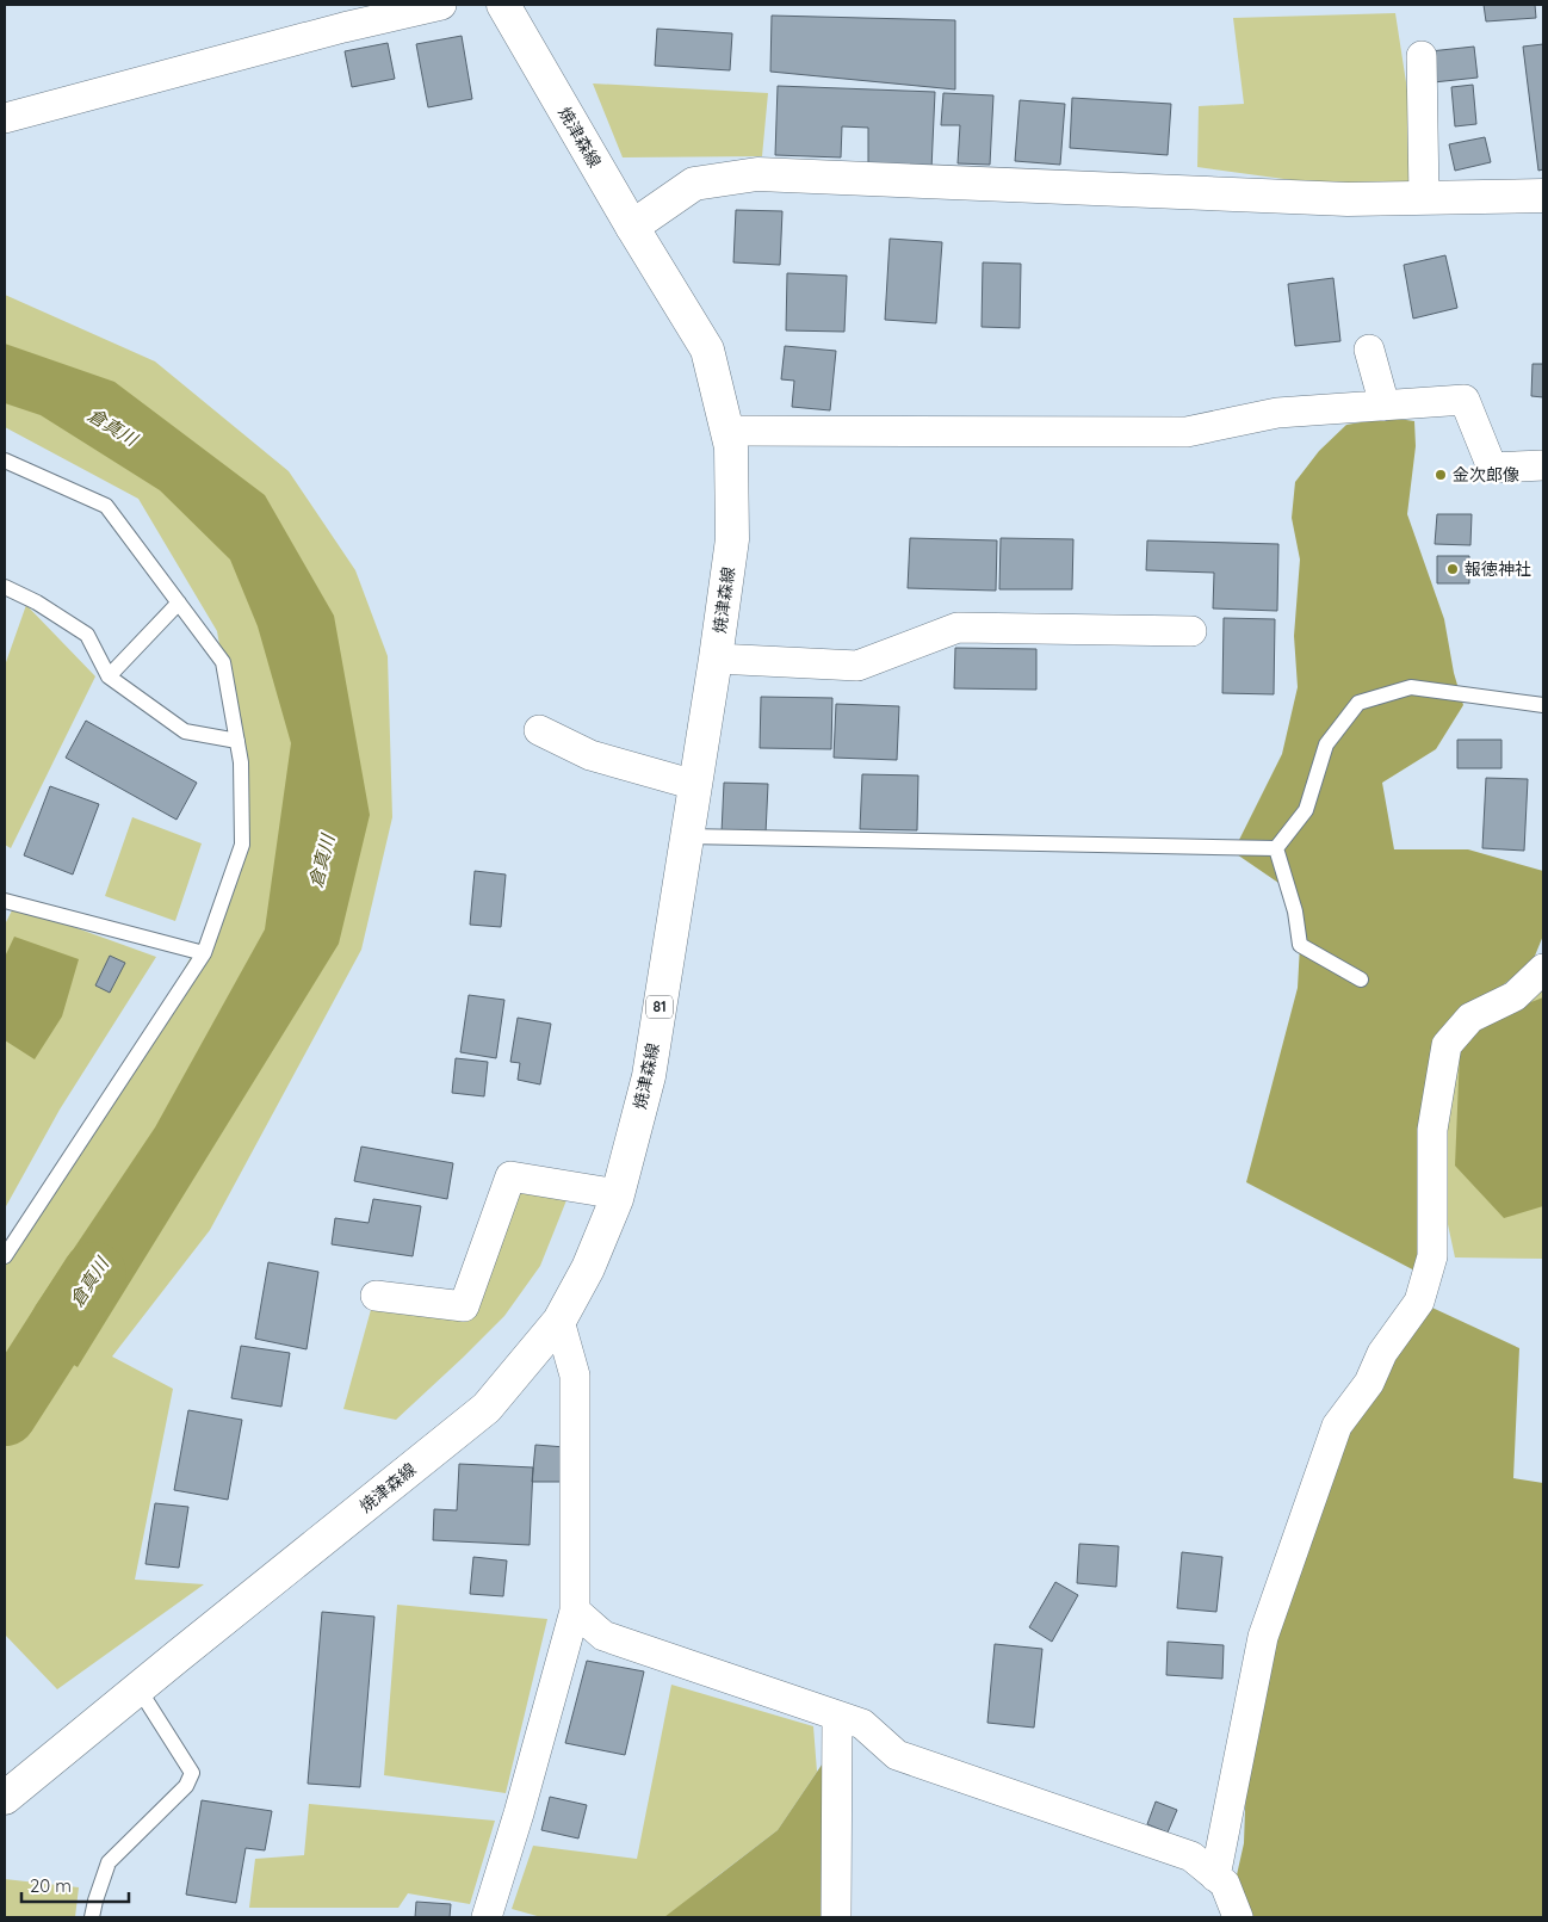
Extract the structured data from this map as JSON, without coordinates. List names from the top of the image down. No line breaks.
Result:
{"streets":{"main road":["焼津森線","81"]},"water":["倉真川"],"places":["金次郎像","報徳神社"],"scale_bar":"20 m"}
